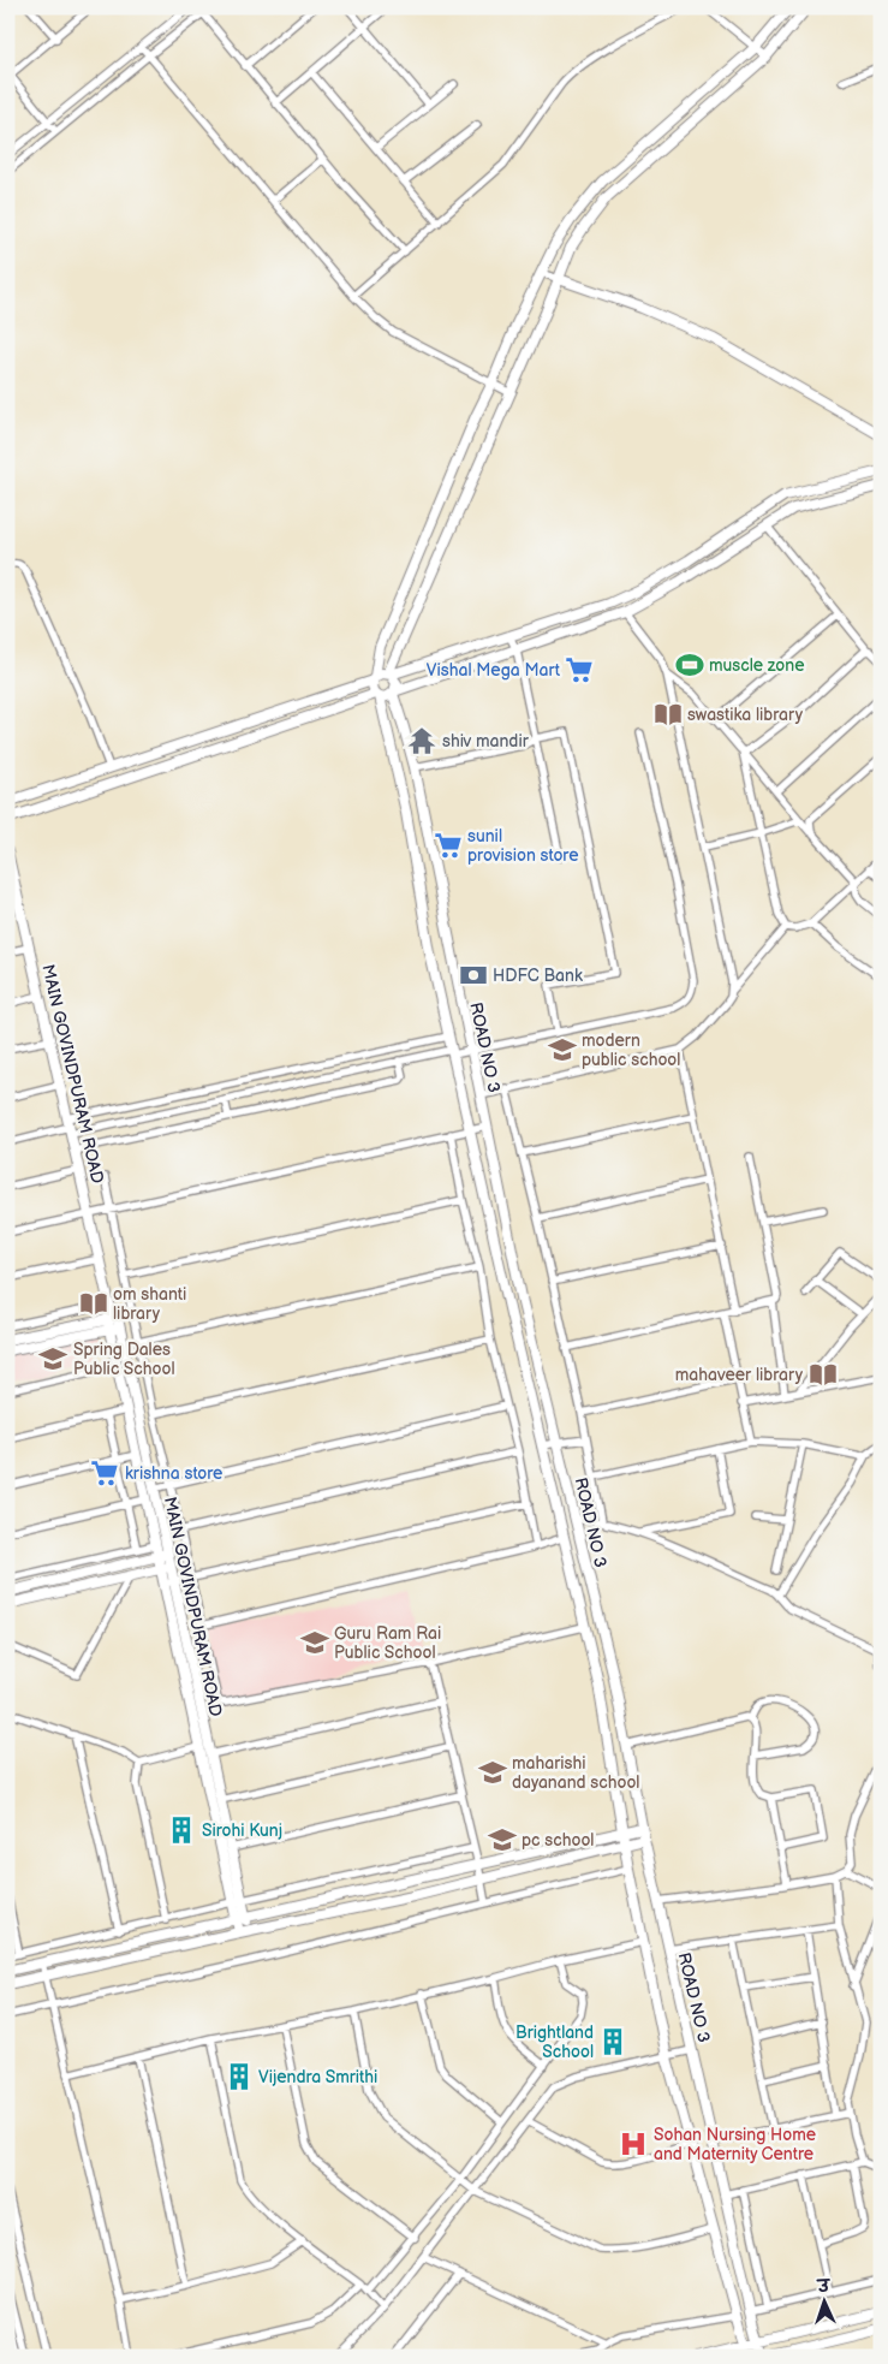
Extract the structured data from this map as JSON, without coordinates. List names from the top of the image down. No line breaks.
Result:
{"streets":{"street":["ROAD NO 3","MAIN GOVINDPURAM ROAD"]},"places":{"sports":["muscle zone"],"supermarket":["Vishal Mega Mart","sunil provision store","krishna store"],"library":["swastika library","om shanti library","mahaveer library"],"temple":["shiv mandir"],"bank":["HDFC Bank"],"school or university":["modern public school","Spring Dales Public School","Guru Ram Rai Public School","maharishi dayanand school","pc school"],"building":["Sirohi Kunj","Brightland School","Vijendra Smrithi"],"hospital":["Sohan Nursing Home and Maternity Centre"]},"north":"top"}
